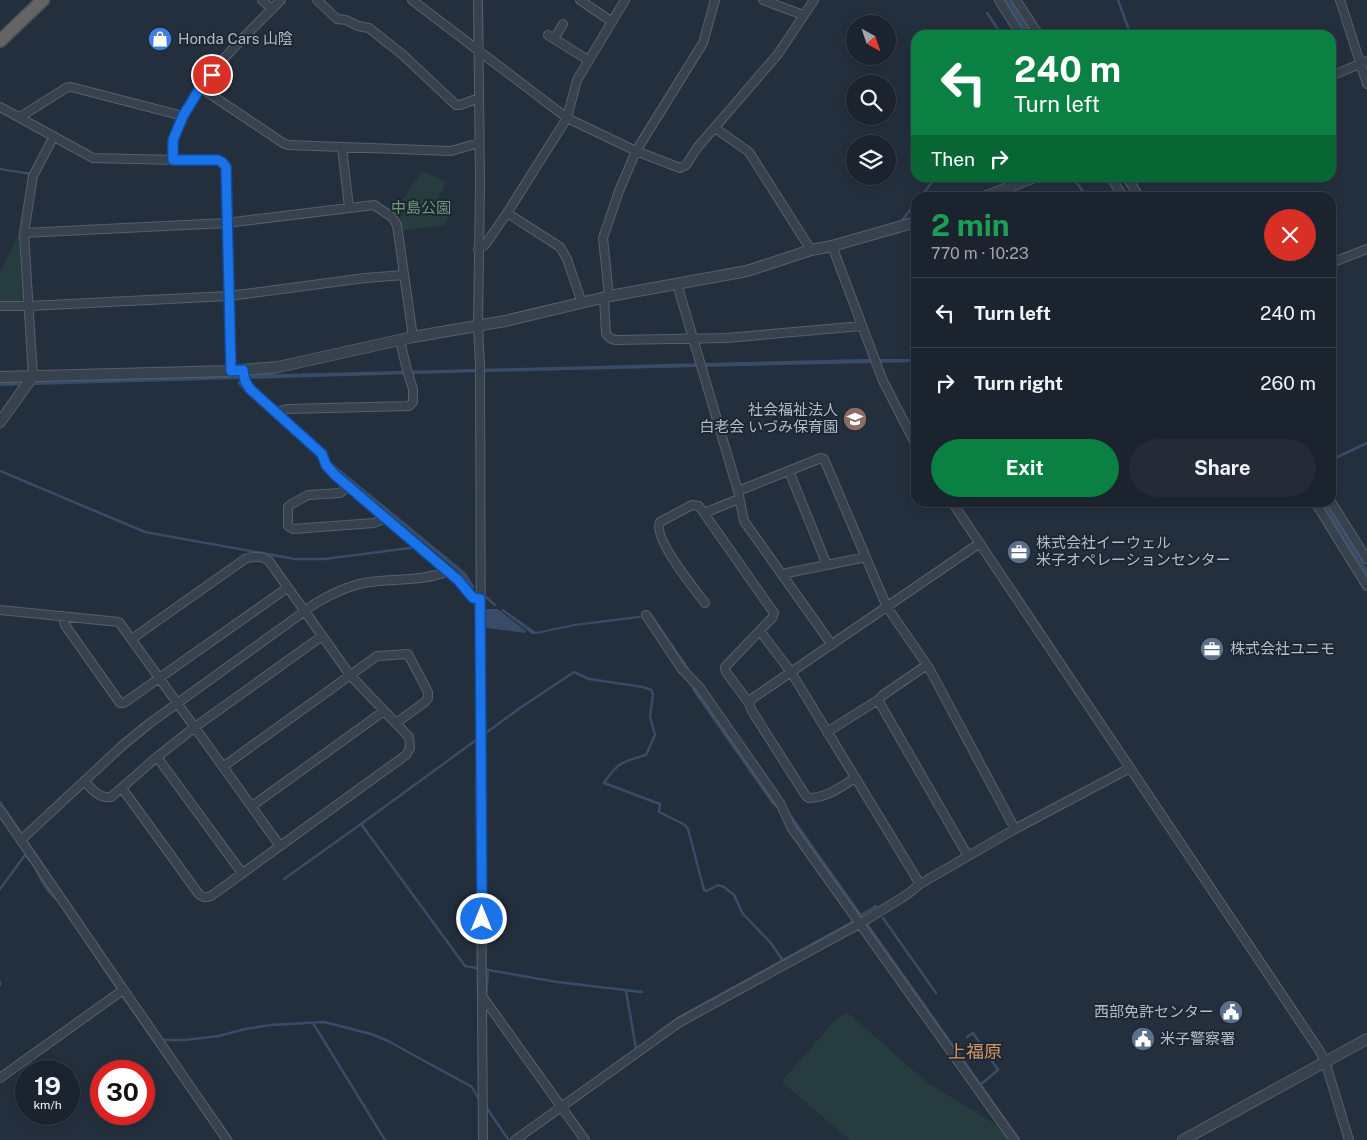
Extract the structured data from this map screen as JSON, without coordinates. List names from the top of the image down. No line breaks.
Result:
{"districts":["上福原"],"parks":["中島公園"],"places":{"shop":["Honda Cars 山陰"],"school or university":["社会福祉法人 白老会 いづみ保育園"],"office":["株式会社イーウェル 米子オペレーションセンター","株式会社ユニモ"],"public building":["西部免許センター","米子警察署"]},"north":"bottom right","page":{"turn":["240 m","Turn left"],"then":"Then","heading":["2 min","770 m · 10:23"],"list":[{"name":"Turn left","value":"240 m"},{"name":"Turn right","value":"260 m"}],"buttons":["Exit","Share"],"speed":"19 km/h","limit":"30"}}
